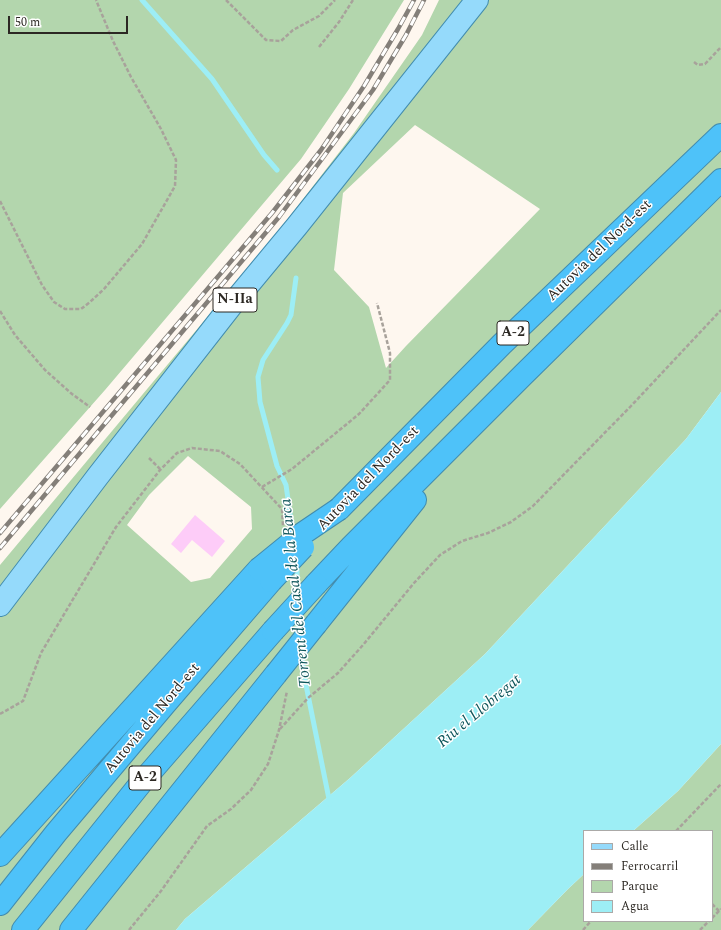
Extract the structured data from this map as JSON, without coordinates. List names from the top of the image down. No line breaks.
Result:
{"streets":{"highway":["Autovia del Nord-est","A-2"],"main road":["N-IIa"]},"water":["Torrent del Casal de la Barca","Riu el Llobregat"],"legend":["Calle","Ferrocarril","Parque","Agua"],"scale_bar":"50 m"}
